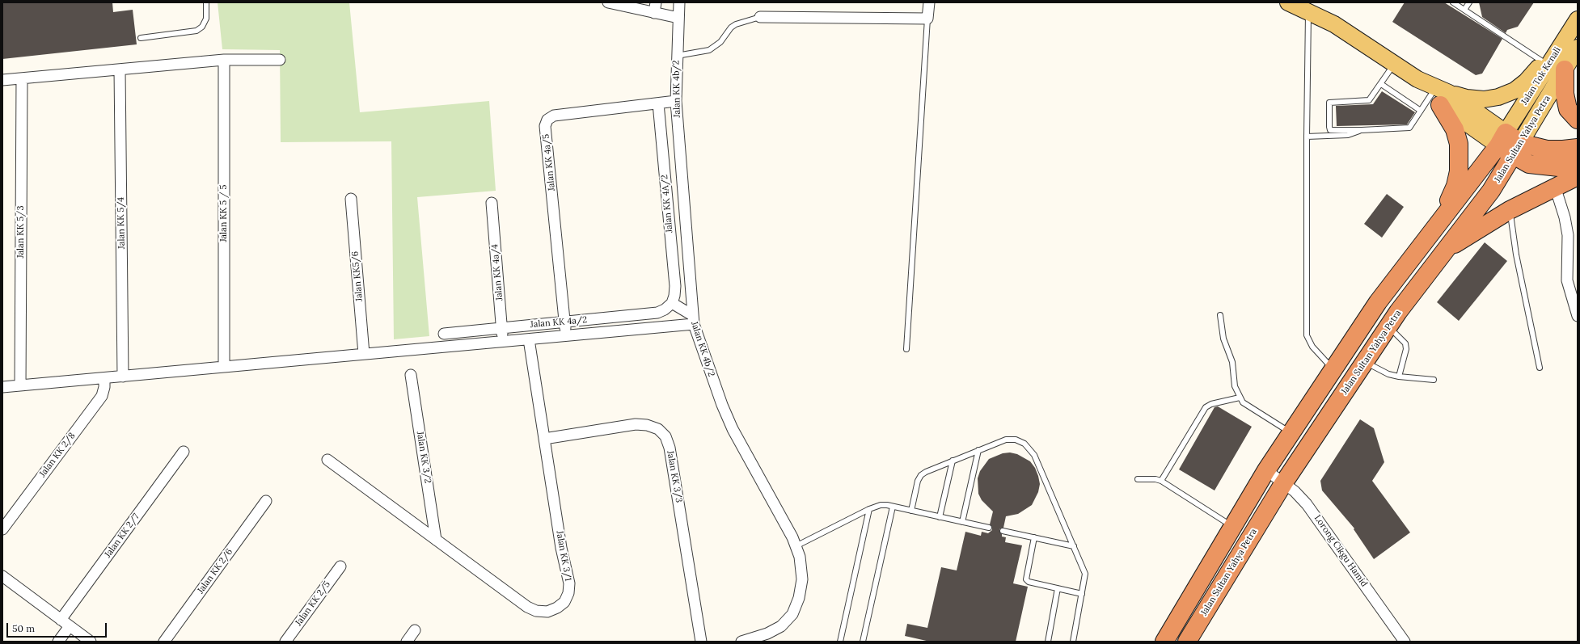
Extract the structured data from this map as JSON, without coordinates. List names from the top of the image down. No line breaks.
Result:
{"streets":{"highway":["Jalan Sultan Yahya Petra"],"main road":["Jalan Tok Kenali"],"street":["Jalan KK 4b/2","Jalan KK 4a/5","Jalan KK 4A/2","Jalan KK 5 / 5","Jalan KK 5/4","Jalan KK 5/3","Jalan KK 4a/4","Jalan KK5/6","Jalan KK 4a/2","Jalan KK 2/8","Jalan KK 3/2","Jalan KK 3/3","Jalan KK 2/7","Lorong Cikgu Hamid","Jalan KK 3/1","Jalan KK 2/6","Jalan KK 2/5"]},"crossings":[["Jalan Tok Kenali","Jalan Sultan Yahya Petra"],["Jalan KK 4b/2","Jalan KK 4a/5"],["Jalan Sultan Yahya Petra","Lorong Cikgu Hamid"],["Jalan KK 4a/5","Jalan KK 4A/2"],["Jalan KK 4a/5","Jalan KK 4a/2"],["Jalan KK 4A/2","Jalan KK 4a/2"],["Jalan KK 4a/4","Jalan KK 4a/2"],["Jalan KK 3/2","Jalan KK 3/1"],["Jalan KK 3/3","Jalan KK 3/1"]],"scale_bar":"50 m"}
